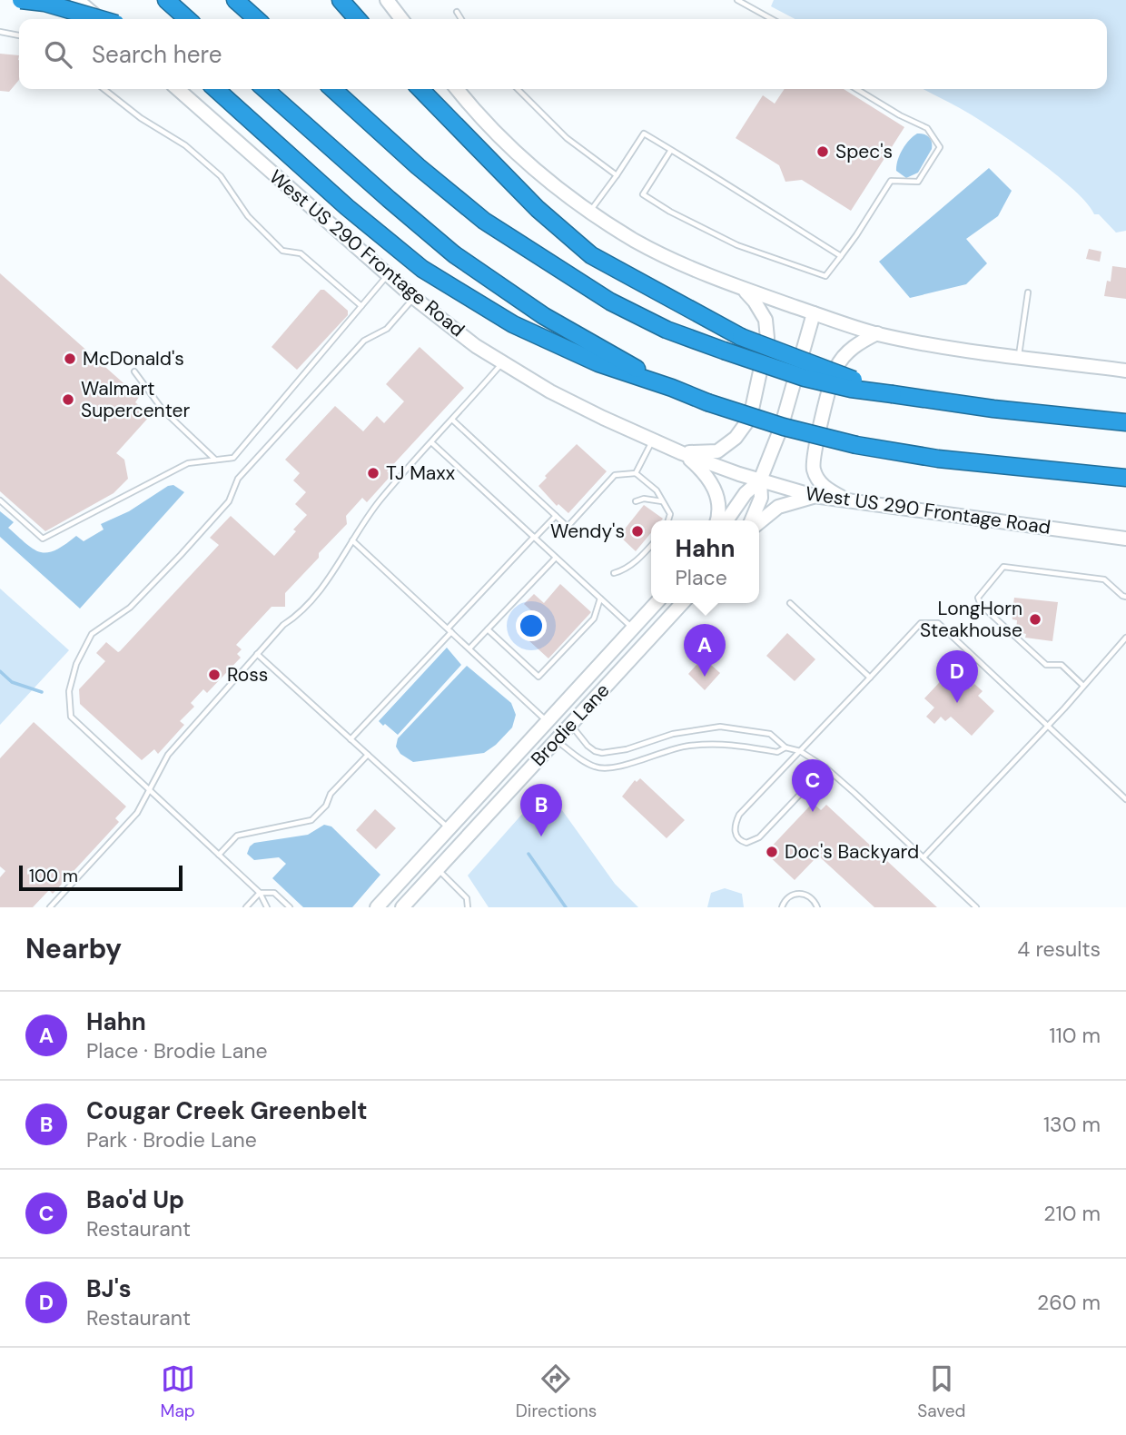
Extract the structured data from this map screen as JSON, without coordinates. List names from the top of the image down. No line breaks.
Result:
{"streets":{"main road":["West US 290 Frontage Road","Brodie Lane"]},"places":["Spec's","McDonald's","Walmart Supercenter","TJ Maxx","Wendy's","LongHorn Steakhouse","Ross","Doc's Backyard"],"scale_bar":"100 m","page":{"search":"Search here","popup":["Hahn","Place"],"pins":["A","D","C","B"],"scale":"100 m","heading":["Nearby","4 results"],"list":[{"mark":"A","name":"Hahn","note":"Place · Brodie Lane","value":"110 m"},{"mark":"B","name":"Cougar Creek Greenbelt","note":"Park · Brodie Lane","value":"130 m"},{"mark":"C","name":"Bao'd Up","note":"Restaurant","value":"210 m"},{"mark":"D","name":"BJ's","note":"Restaurant","value":"260 m"}],"nav":["Map","Directions","Saved"]}}
